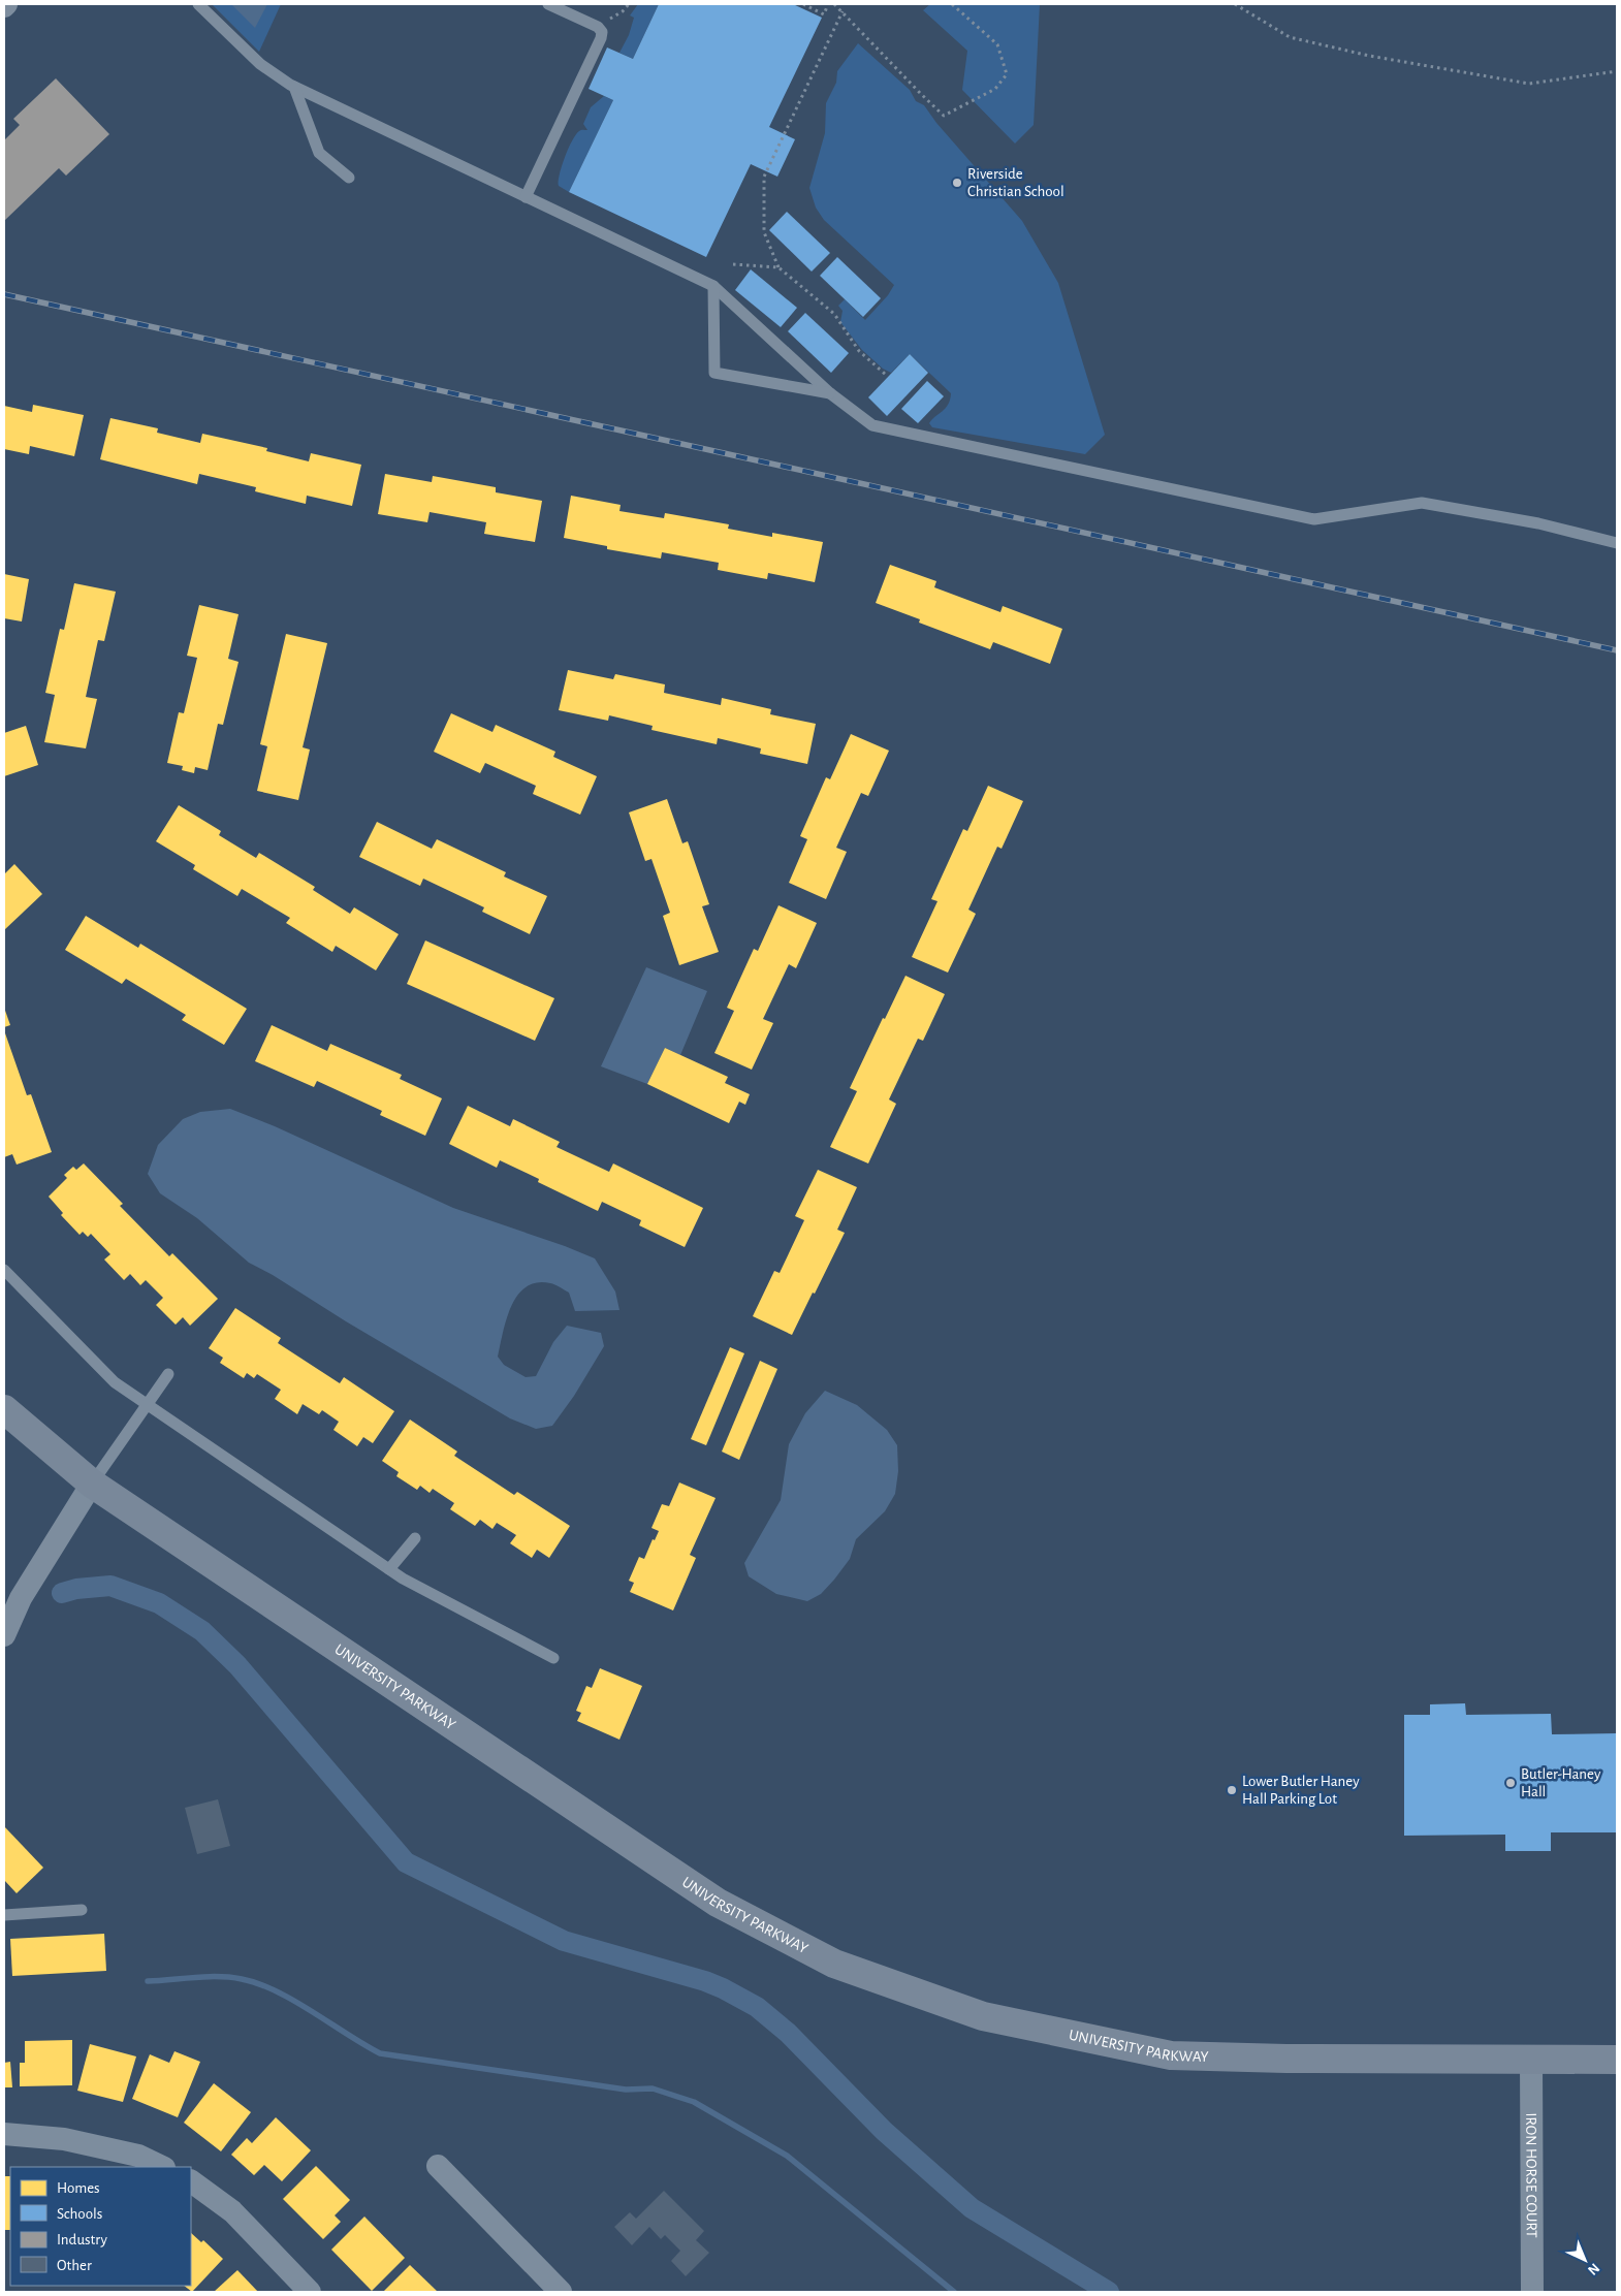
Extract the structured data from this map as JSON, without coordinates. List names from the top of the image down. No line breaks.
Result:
{"streets":{"main road":["UNIVERSITY PARKWAY"],"street":["IRON HORSE COURT"]},"crossings":[["UNIVERSITY PARKWAY","IRON HORSE COURT"]],"places":["Riverside Christian School","Butler-Haney Hall","Lower Butler Haney Hall Parking Lot"],"legend":["Homes","Schools","Industry","Other"],"north":"bottom right"}
